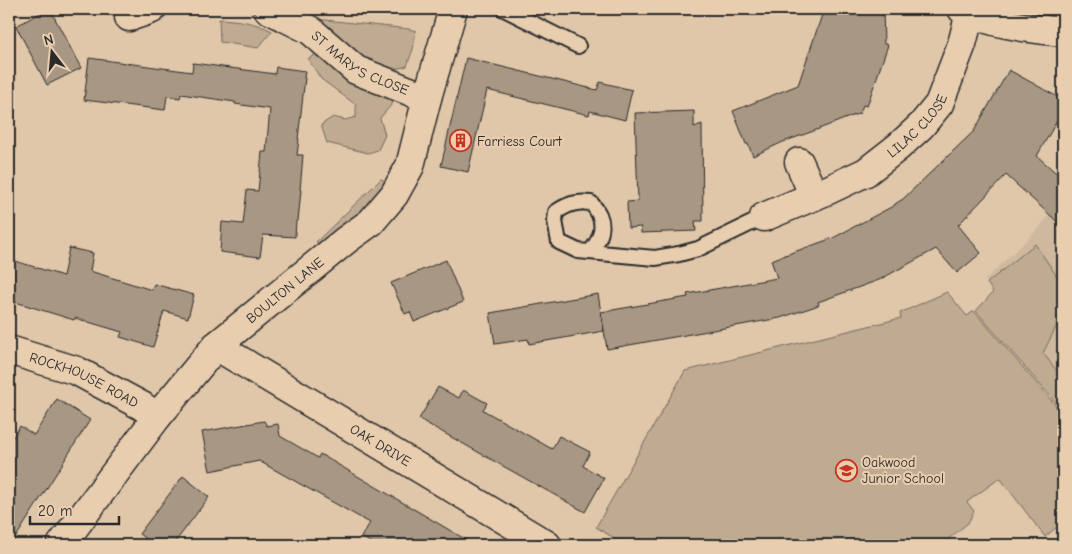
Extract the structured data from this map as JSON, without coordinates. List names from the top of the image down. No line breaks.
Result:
{"streets":{"street":["ST MARY'S CLOSE","LILAC CLOSE","BOULTON LANE","ROCKHOUSE ROAD","OAK DRIVE"]},"crossings":[["ST MARY'S CLOSE","BOULTON LANE"],["BOULTON LANE","ROCKHOUSE ROAD"],["BOULTON LANE","OAK DRIVE"]],"places":{"building":["Farriess Court"],"school or university":["Oakwood Junior School"]},"scale_bar":"20 m","north":"top"}
